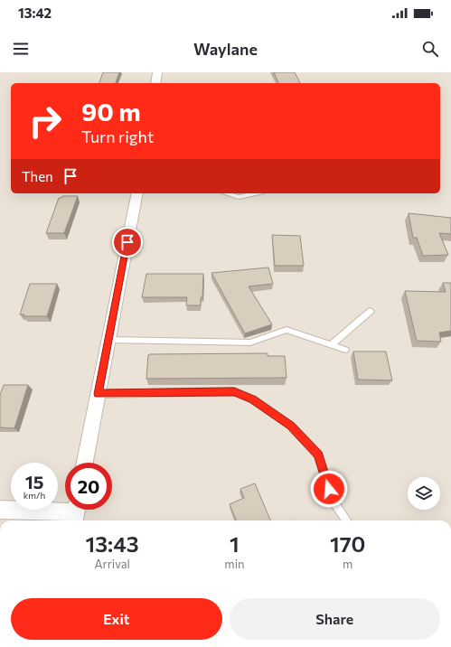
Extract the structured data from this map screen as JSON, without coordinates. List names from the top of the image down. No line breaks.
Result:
{"page":{"status":"13:42","header":"Waylane","turn":["90 m","Turn right"],"then":"Then","speed":"15 km/h","limit":"20","eta":["13:43","Arrival","1","min","170","m"],"buttons":["Exit","Share"]}}
